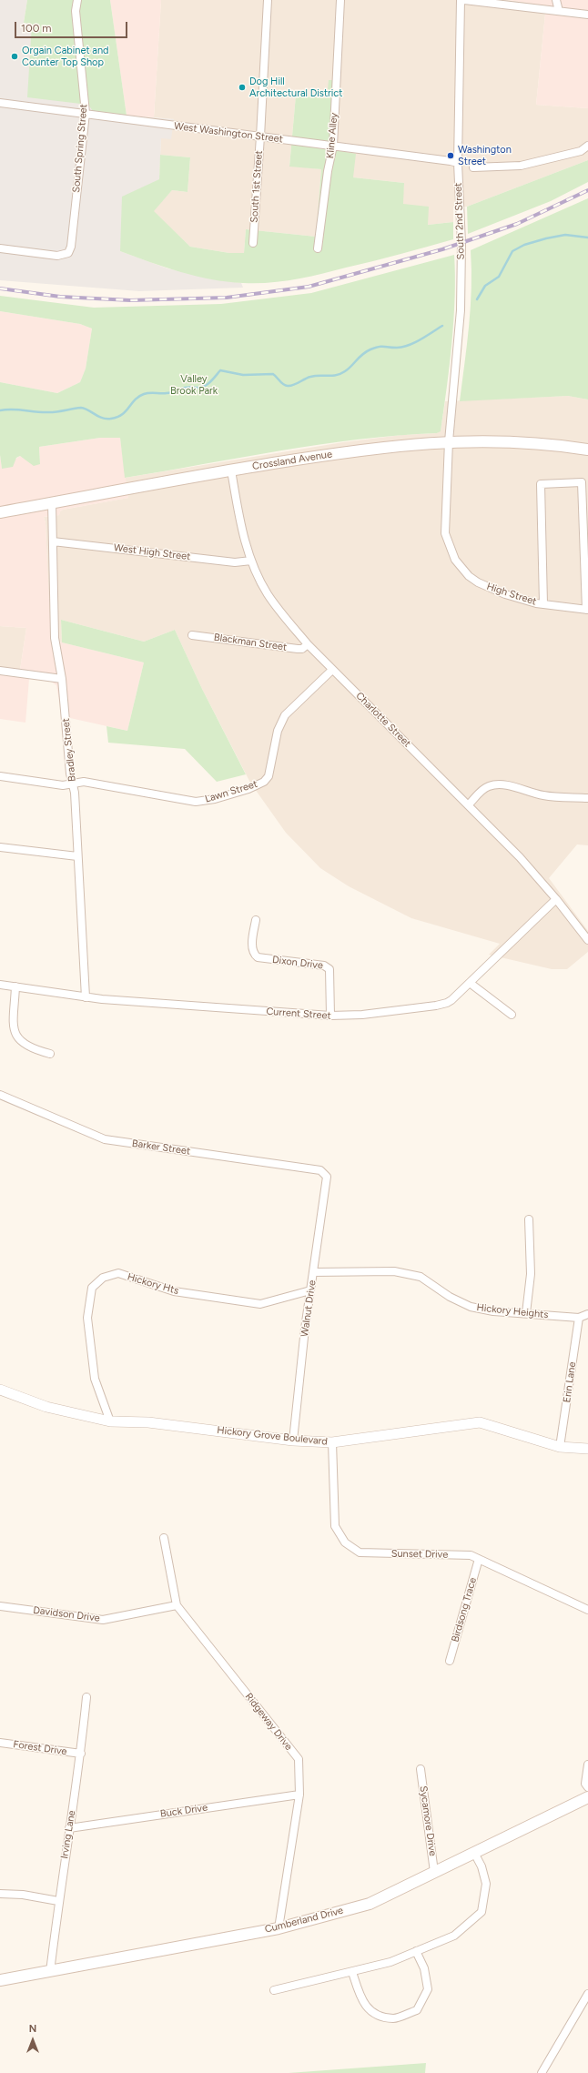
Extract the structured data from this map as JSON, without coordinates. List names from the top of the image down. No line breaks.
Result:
{"streets":{"main road":["Crossland Avenue","Cumberland Drive"],"street":["West Washington Street","Kline Alley","South Spring Street","South 1st Street","South 2nd Street","West High Street","High Street","Blackman Street","Charlotte Street","Bradley Street","Lawn Street","Dixon Drive","Current Street","Barker Street","Hickory Hts","Walnut Drive","Hickory Heights","Erin Lane","Hickory Grove Boulevard","Sunset Drive","Birdsong Trace","Davidson Drive","Ridgeway Drive","Forest Drive","Buck Drive","Sycamore Drive","Irving Lane"]},"crossings":[["West Washington Street","Kline Alley"],["West Washington Street","South Spring Street"],["West Washington Street","South 1st Street"],["West Washington Street","South 2nd Street"],["South 2nd Street","Crossland Avenue"],["South 2nd Street","High Street"],["Crossland Avenue","High Street"],["Crossland Avenue","Charlotte Street"],["Crossland Avenue","Bradley Street"],["West High Street","Charlotte Street"],["West High Street","Bradley Street"],["Blackman Street","Charlotte Street"],["Charlotte Street","Lawn Street"],["Charlotte Street","Current Street"],["Bradley Street","Lawn Street"],["Bradley Street","Current Street"],["Dixon Drive","Current Street"],["Barker Street","Walnut Drive"],["Hickory Hts","Walnut Drive"],["Hickory Hts","Hickory Grove Boulevard"],["Walnut Drive","Hickory Heights"],["Walnut Drive","Hickory Grove Boulevard"],["Hickory Heights","Erin Lane"],["Erin Lane","Hickory Grove Boulevard"],["Hickory Grove Boulevard","Sunset Drive"],["Sunset Drive","Birdsong Trace"],["Davidson Drive","Ridgeway Drive"],["Ridgeway Drive","Buck Drive"],["Ridgeway Drive","Cumberland Drive"],["Forest Drive","Irving Lane"],["Buck Drive","Irving Lane"],["Sycamore Drive","Cumberland Drive"],["Irving Lane","Cumberland Drive"]],"parks":["Valley Brook Park"],"places":["Orgain Cabinet and Counter Top Shop","Dog Hill Architectural District","Washington Street"],"scale_bar":"100 m","north":"top"}
